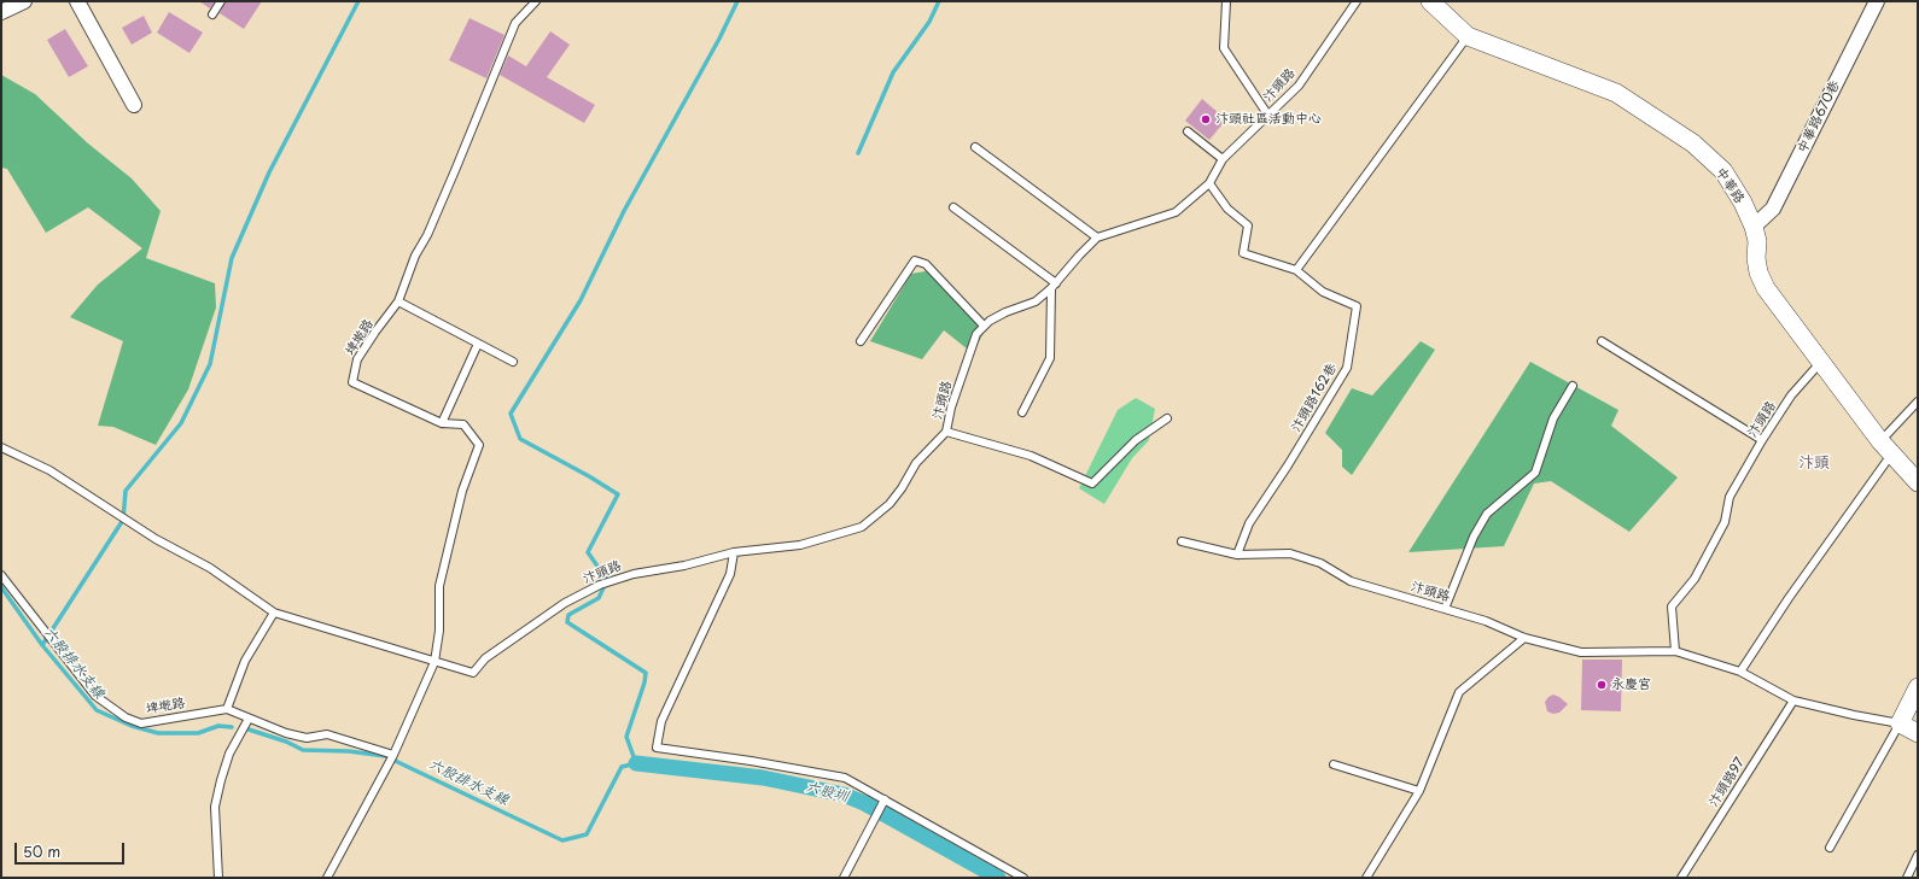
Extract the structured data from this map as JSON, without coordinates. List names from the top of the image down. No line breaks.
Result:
{"streets":{"street":["中華路670巷","中華路"],"lane":["汴頭路","埤墘路","汴頭路162巷","汴頭路97"]},"crossings":[["汴頭路","中華路"],["汴頭路","埤墘路"],["汴頭路","汴頭路162巷"],["汴頭路","汴頭路97"],["中華路670巷","中華路"]],"districts":["汴頭"],"water":["六股排水支線","六股圳"],"places":["汴頭社區活動中心","永慶宮"],"scale_bar":"50 m"}
